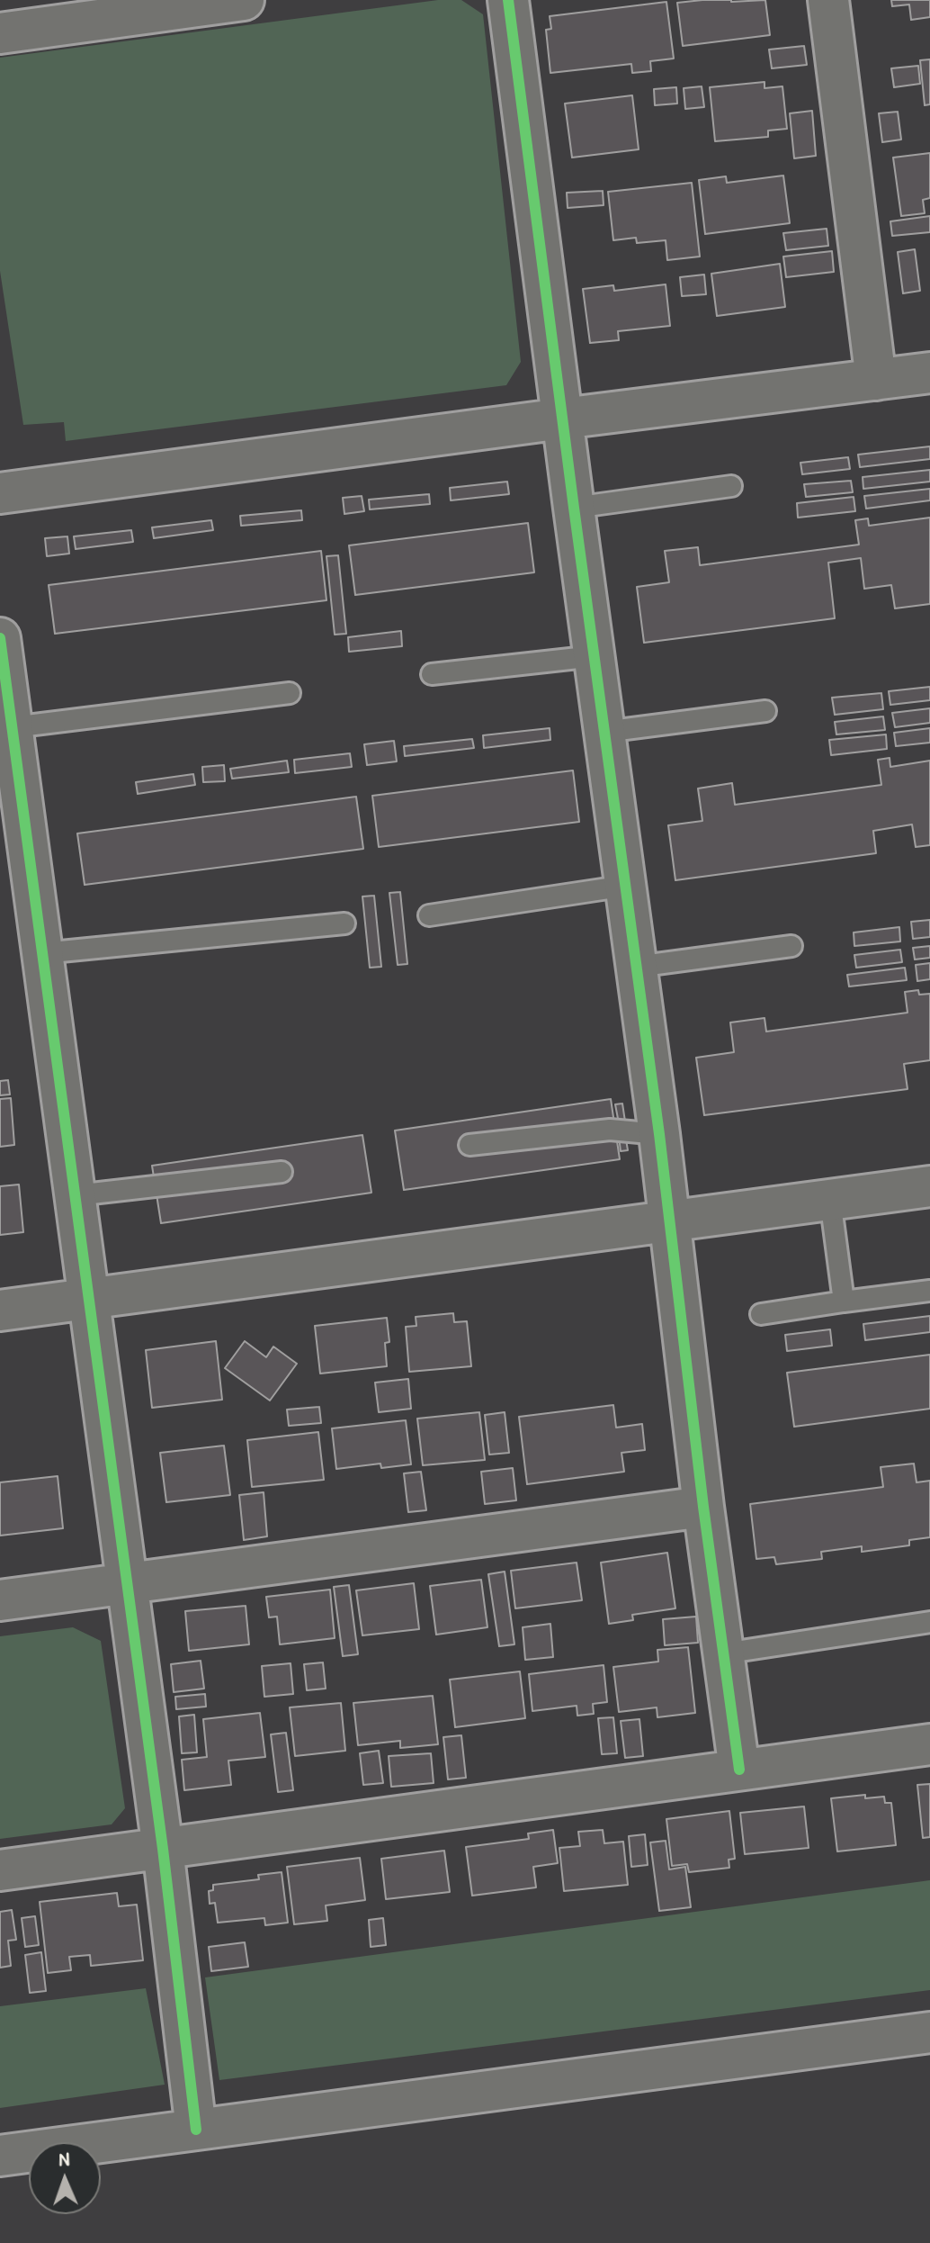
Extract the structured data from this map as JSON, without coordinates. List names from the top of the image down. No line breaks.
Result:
{"north":"top"}
